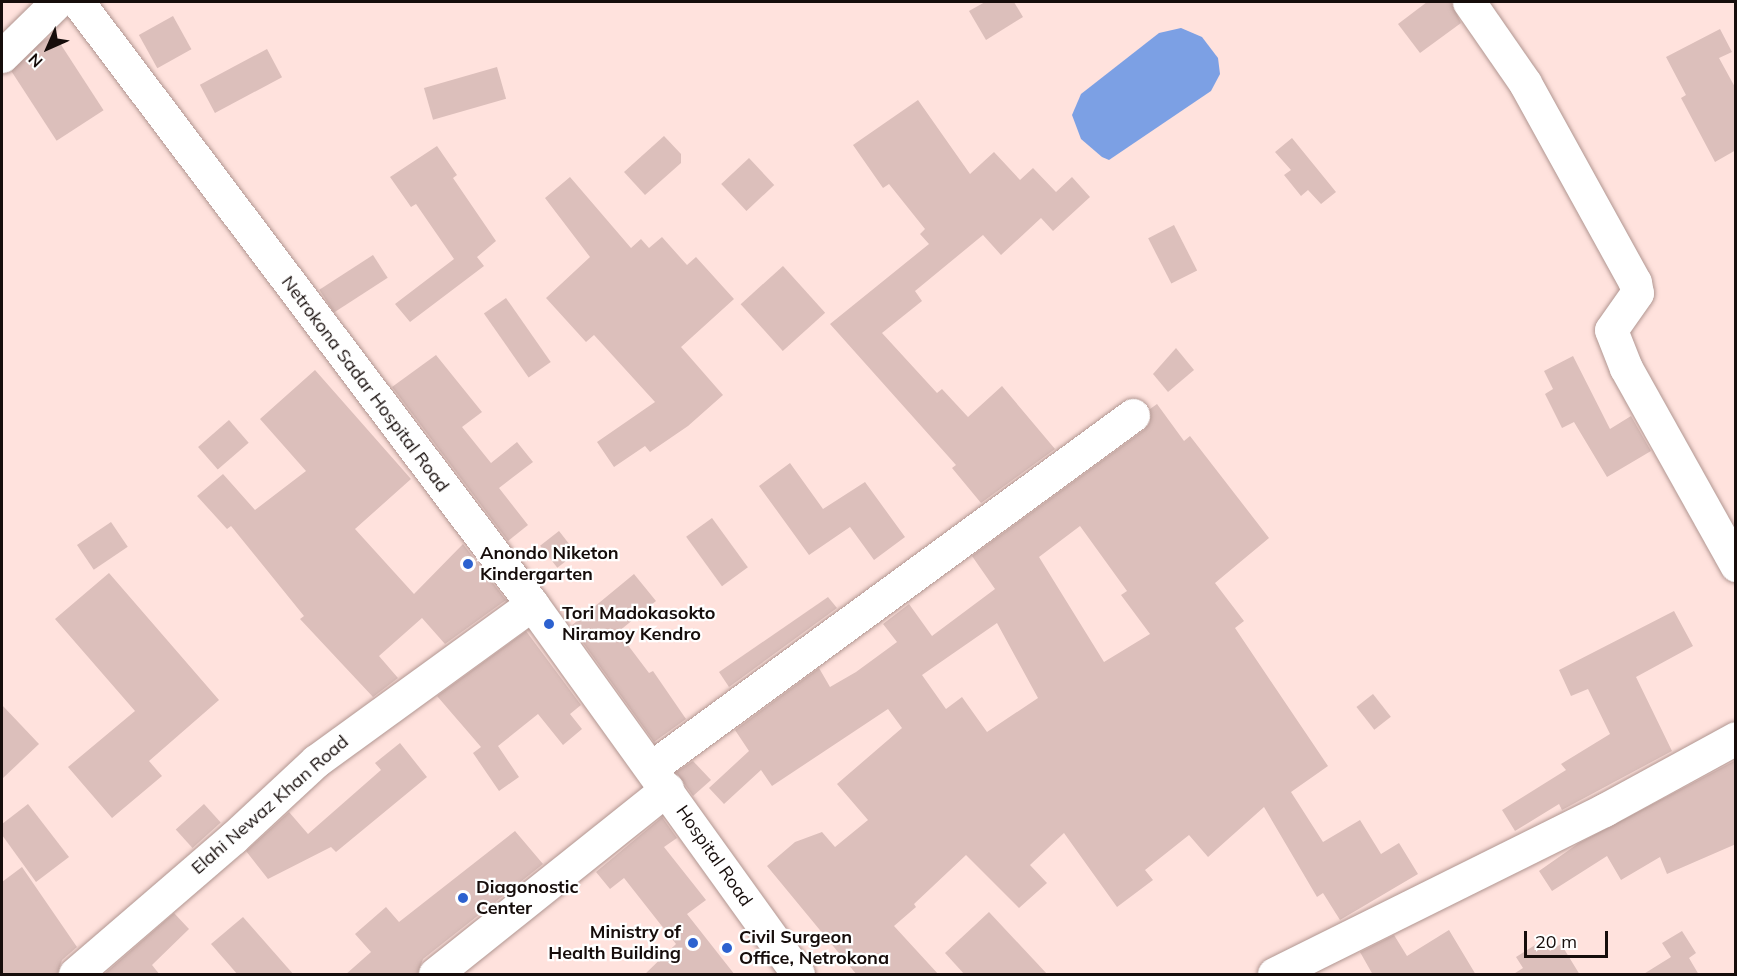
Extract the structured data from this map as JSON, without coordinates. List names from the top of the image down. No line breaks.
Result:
{"streets":{"street":["Netrokona Sadar Hospital Road","Elahi Newaz Khan Road","Hospital Road"]},"crossings":[["Netrokona Sadar Hospital Road","Elahi Newaz Khan Road"],["Netrokona Sadar Hospital Road","Hospital Road"]],"places":["Anondo Niketon Kindergarten","Tori Madokasokto Niramoy Kendro","Diagonostic Center","Ministry of Health Building","Civil Surgeon Office, Netrokona"],"scale_bar":"20 m","north":"bottom left"}
